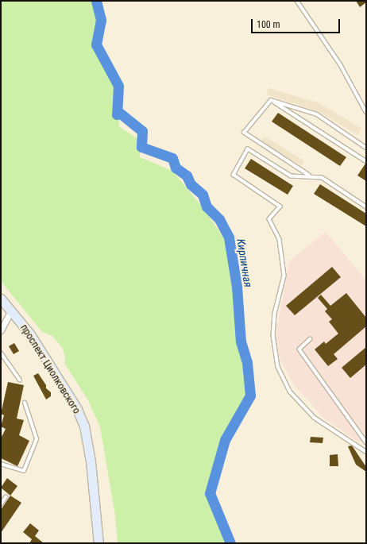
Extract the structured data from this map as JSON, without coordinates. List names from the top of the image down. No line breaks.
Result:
{"streets":{"main road":["проспект Циолковского"]},"water":["Кирпичная"],"scale_bar":"100 m"}
